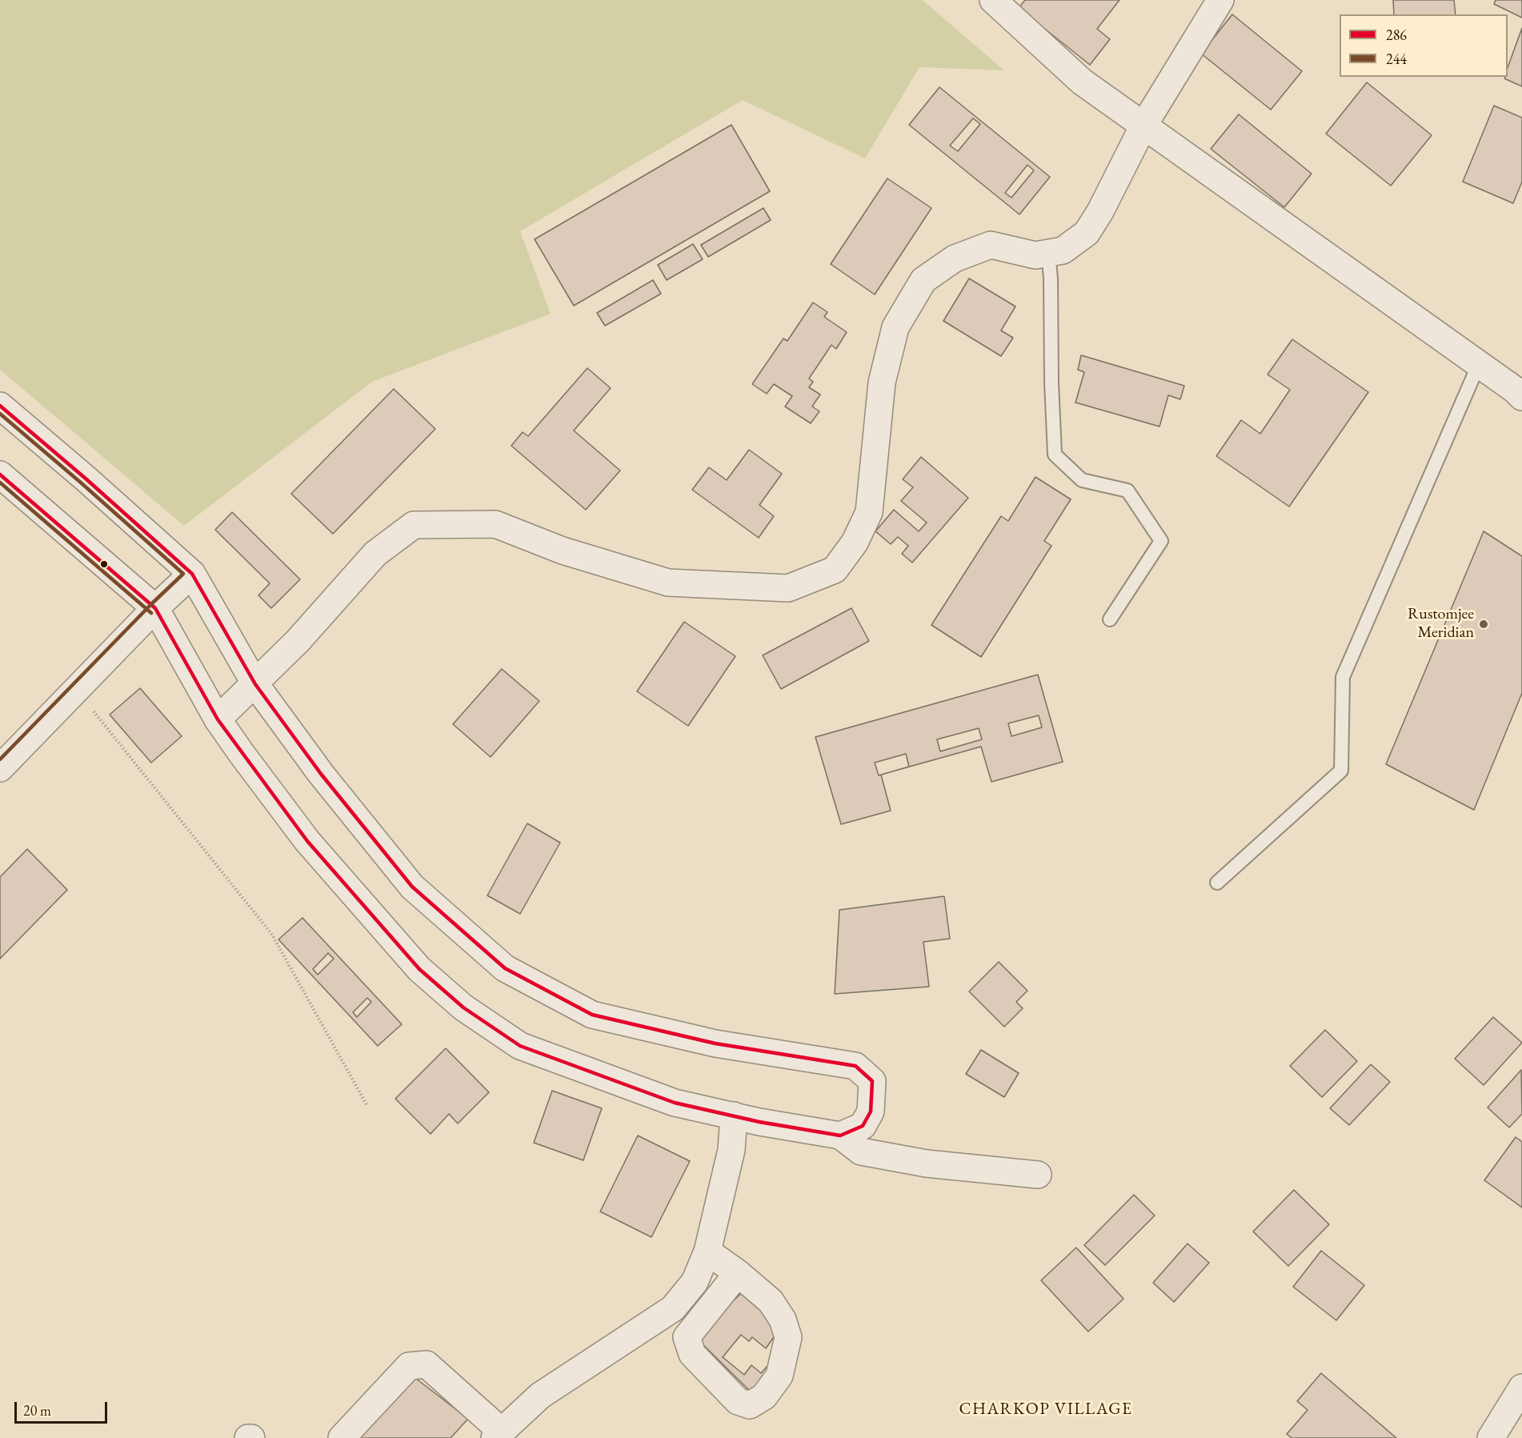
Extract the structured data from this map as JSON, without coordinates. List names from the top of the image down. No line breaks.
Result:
{"districts":["CHARKOP VILLAGE"],"places":["Rustomjee Meridian"],"lines":["transit line 286","transit line 244"],"legend":["286","244"],"scale_bar":"20 m"}
